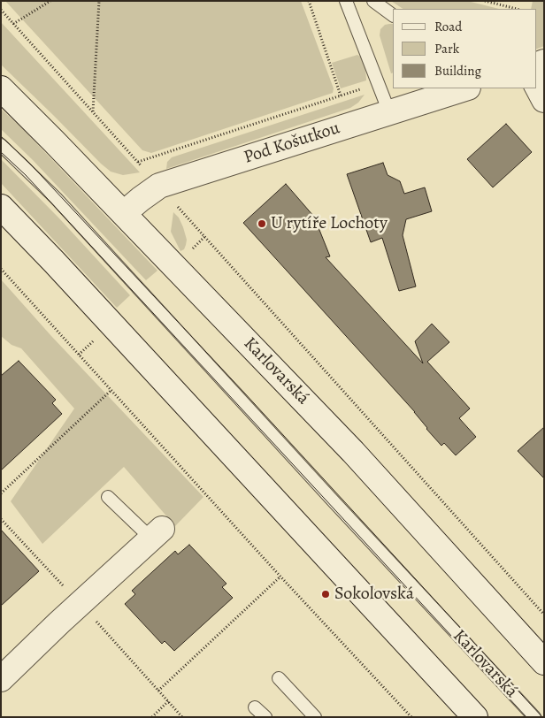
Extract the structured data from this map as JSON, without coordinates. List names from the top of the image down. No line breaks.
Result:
{"streets":{"main road":["Pod Košutkou","Karlovarská"]},"crossings":[["Pod Košutkou","Karlovarská"]],"places":["U rytíře Lochoty","Sokolovská"],"legend":["Road","Park","Building"]}
